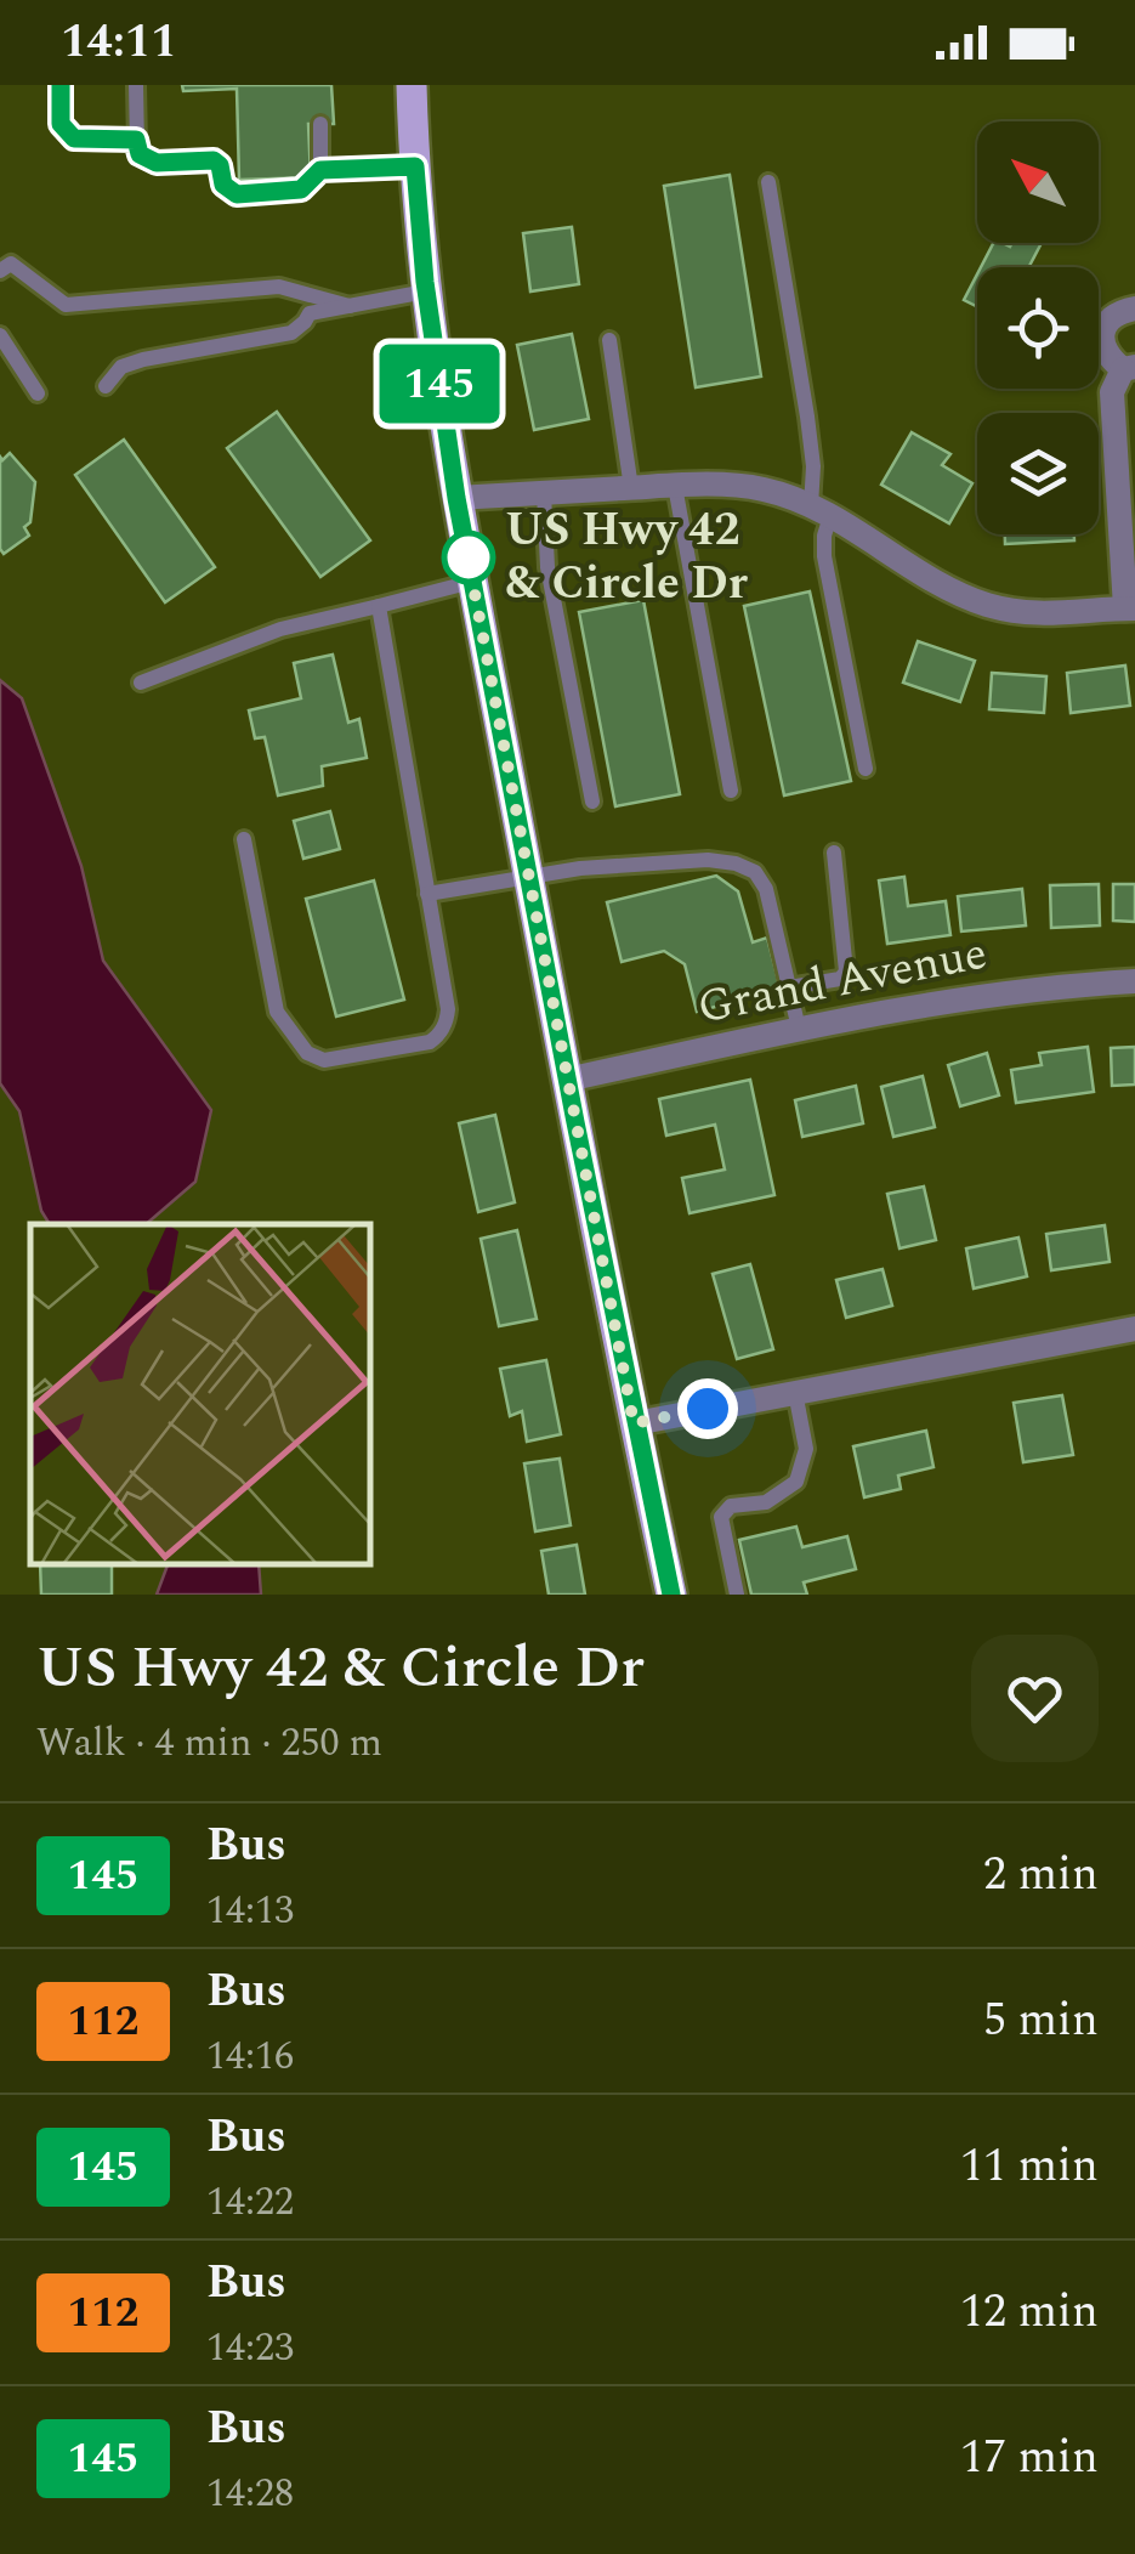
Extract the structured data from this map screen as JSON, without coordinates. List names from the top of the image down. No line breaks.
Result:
{"streets":{"street":["Grand Avenue"]},"places":["US Hwy 42 & Circle Dr"],"lines":["bus line 145"],"north":"top left","page":{"status":"14:11","on_map":"145","heading":["US Hwy 42 & Circle Dr","Walk · 4 min · 250 m"],"list":[{"mark":"145","name":"Bus","note":"14:13","value":"2 min"},{"mark":"112","name":"Bus","note":"14:16","value":"5 min"},{"mark":"145","name":"Bus","note":"14:22","value":"11 min"},{"mark":"112","name":"Bus","note":"14:23","value":"12 min"},{"mark":"145","name":"Bus","note":"14:28","value":"17 min"}]}}
